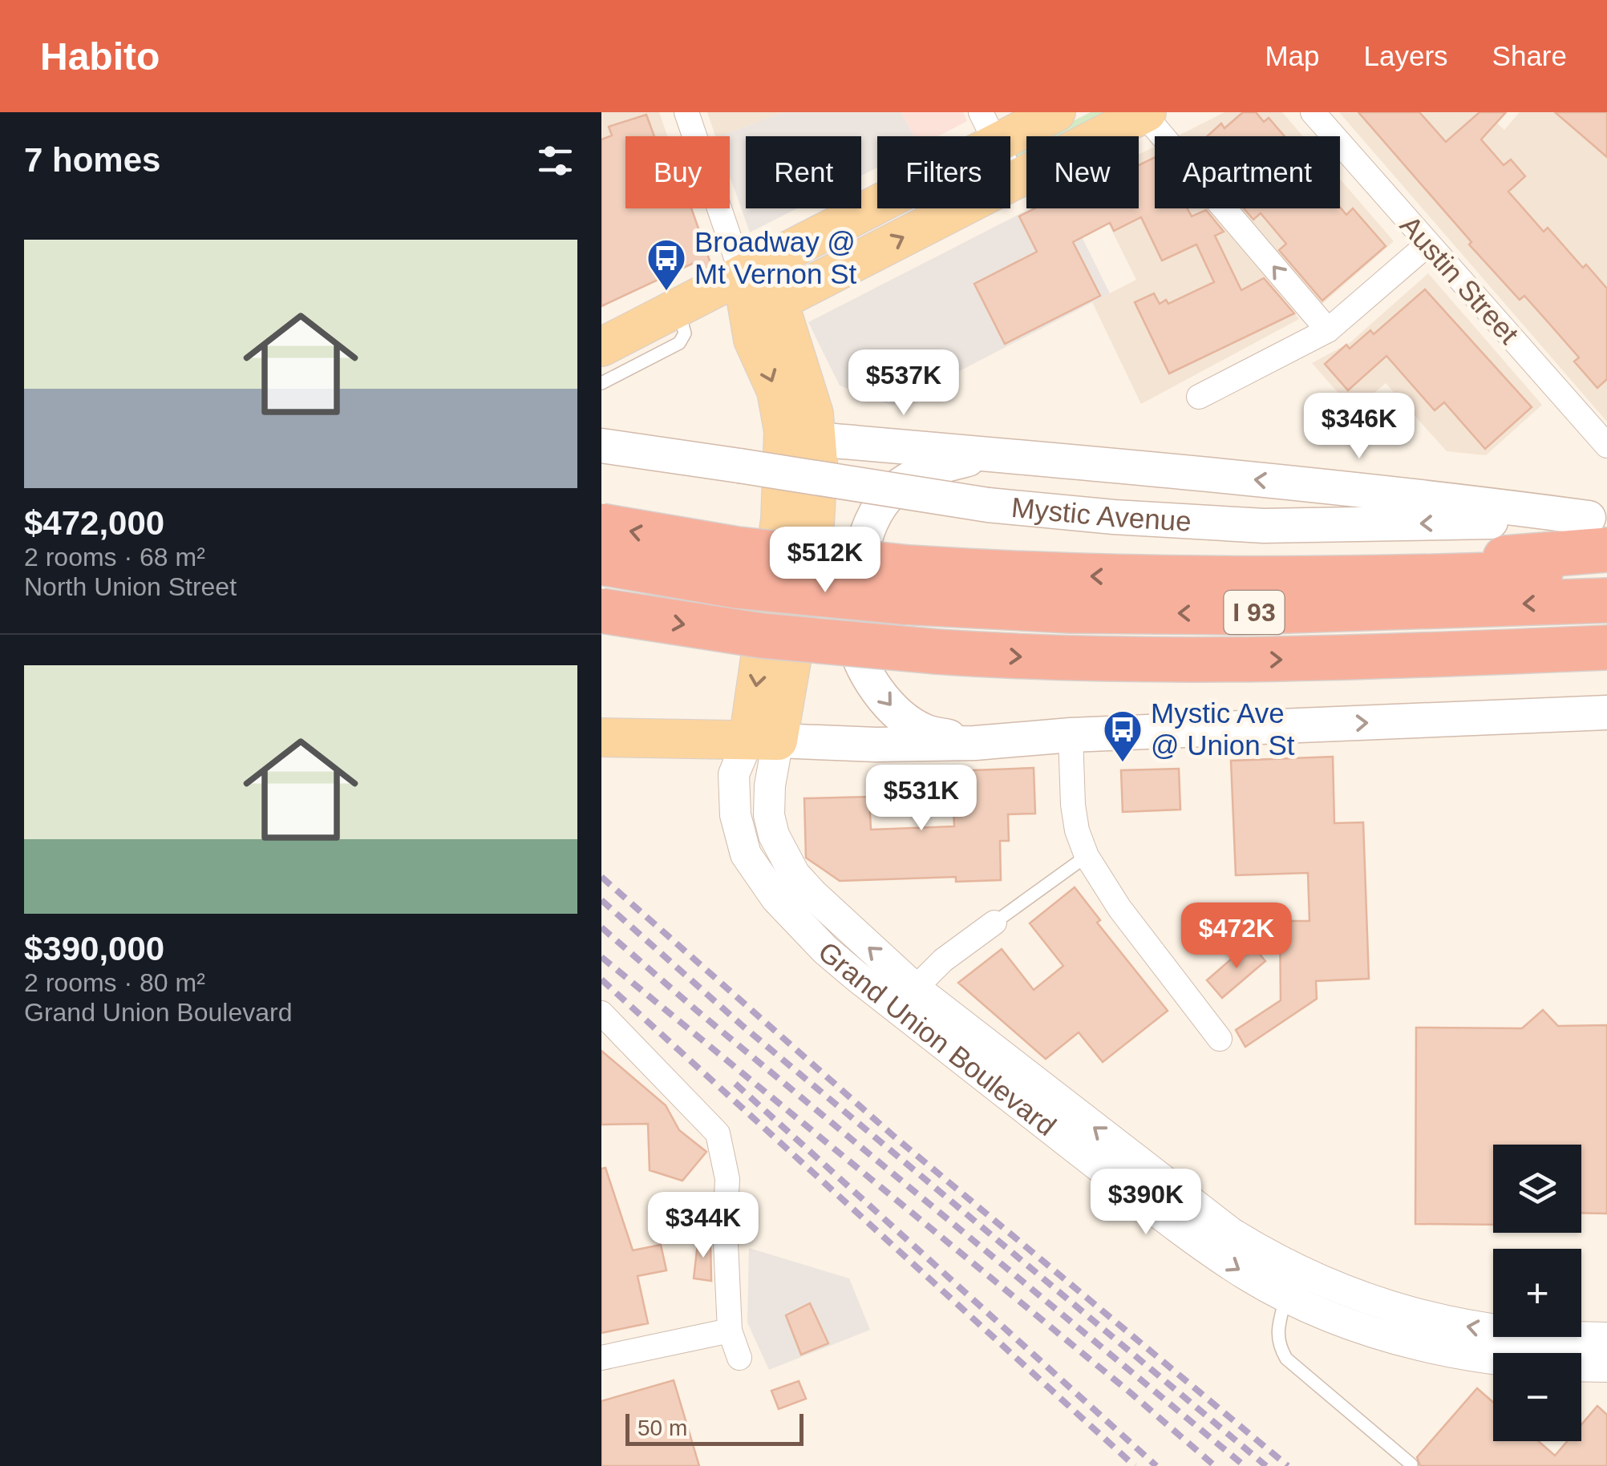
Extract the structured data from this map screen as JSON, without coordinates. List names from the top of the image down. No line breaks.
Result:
{"streets":{"highway":["I 93"],"main road":["Mystic Avenue"],"street":["Austin Street","Grand Union Boulevard"]},"places":{"bus stop":["Broadway @ Mt Vernon St","Mystic Ave @ Union St"]},"scale_bar":"50 m","page":{"header":"Habito","nav":["Map","Layers","Share"],"heading":"7 homes","chip":["Buy","Rent","Filters","New","Apartment"],"list":[{"name":"$472,000","note":"2 rooms · 68 m² · North Union Street"},{"name":"$390,000","note":"2 rooms · 80 m² · Grand Union Boulevard"}],"price":["$537K","$346K","$512K","$531K","$472K","$390K","$344K"],"map_buttons":["+","−"],"scale":"50 m"}}
